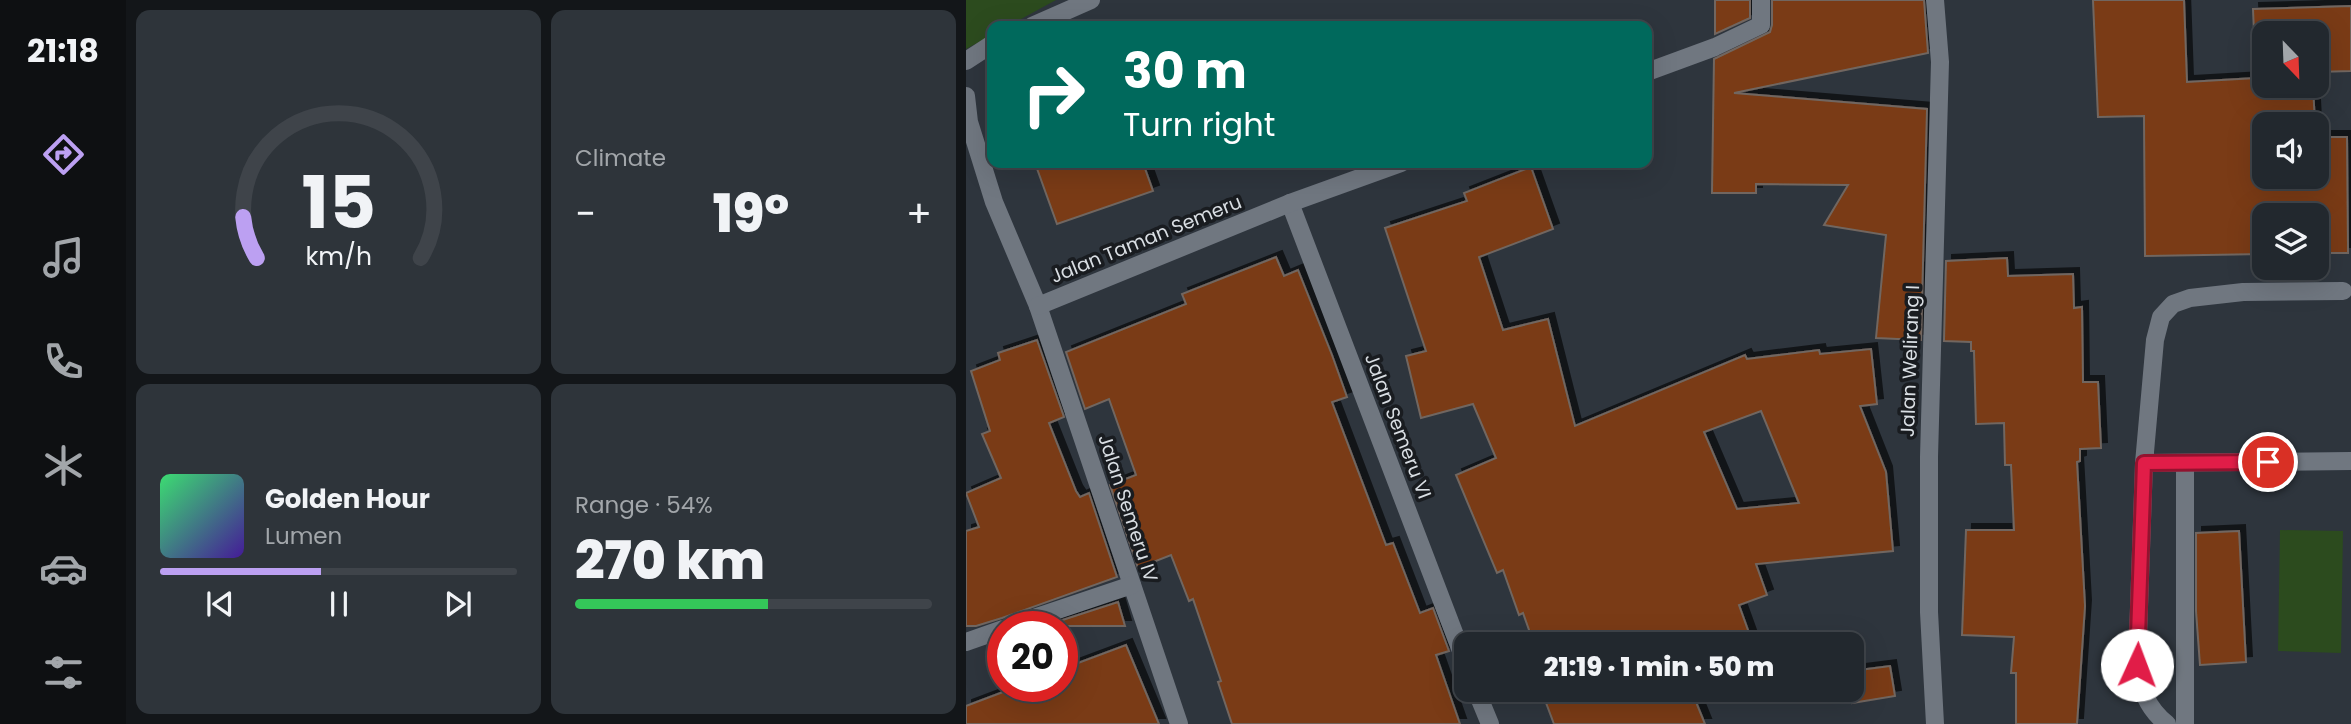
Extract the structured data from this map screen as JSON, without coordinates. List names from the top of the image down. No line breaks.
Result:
{"streets":{"street":["Jalan Taman Semeru","Jalan Welirang I","Jalan Semeru VI","Jalan Semeru IV"]},"crossings":[["Jalan Taman Semeru","Jalan Semeru VI"],["Jalan Taman Semeru","Jalan Semeru IV"]],"north":"bottom right","page":{"tabs":"21:18","tile":["Climate",["Range · 54%","270 km"]],"turn":["30 m","Turn right"],"heat":["−","19°","+"],"song":["Golden Hour","Lumen"],"limit":"20","trip":"21:19 · 1 min · 50 m","gauge":["15","km/h"]}}
